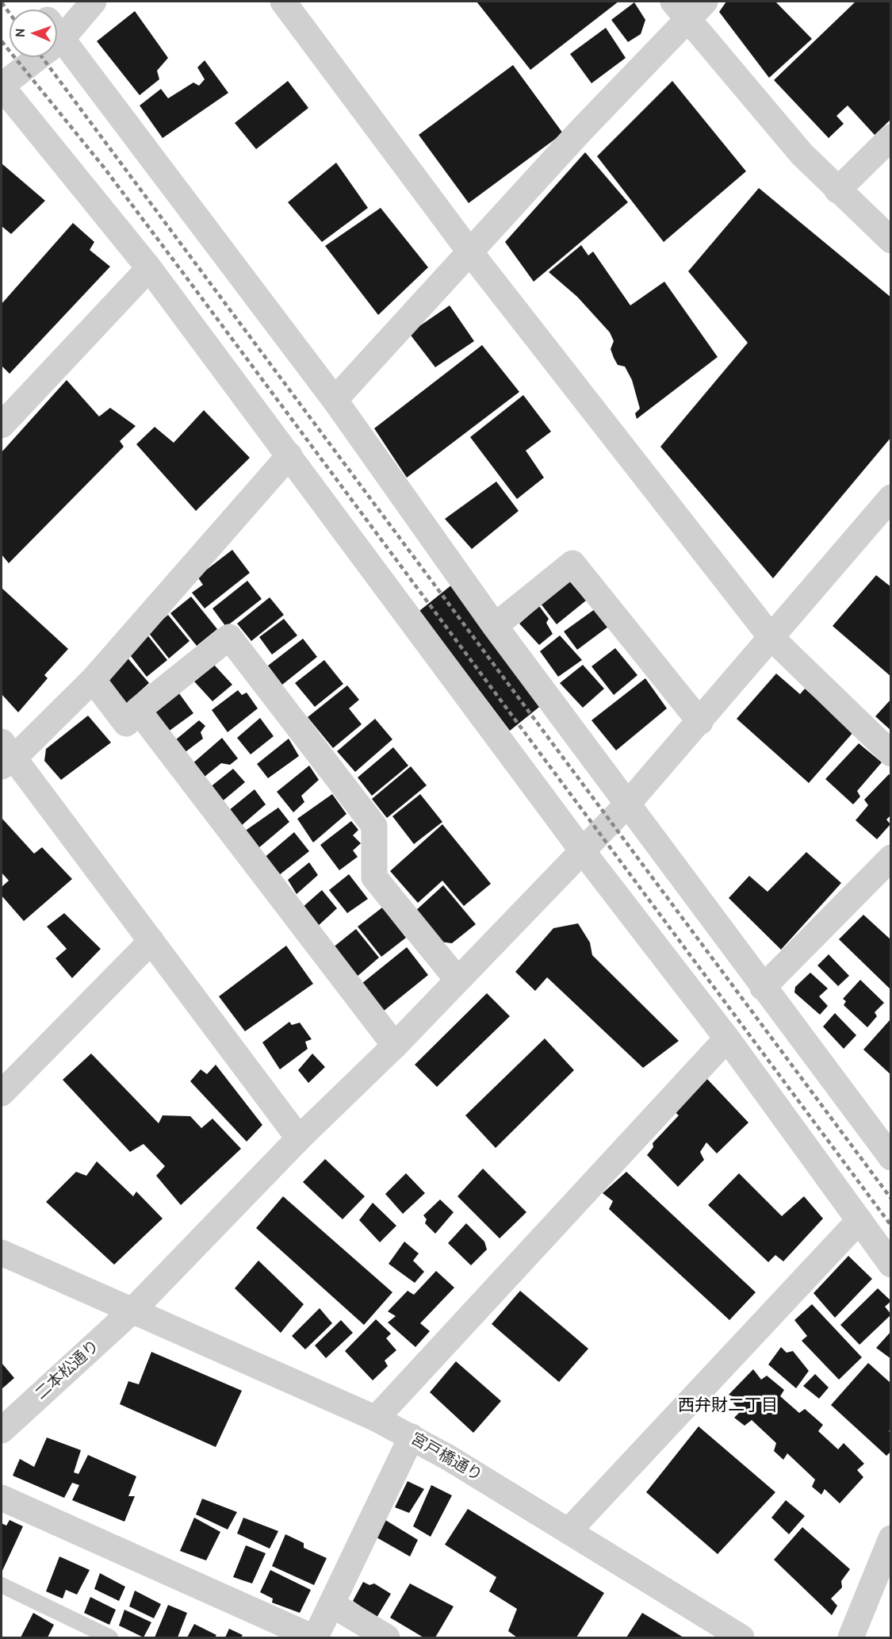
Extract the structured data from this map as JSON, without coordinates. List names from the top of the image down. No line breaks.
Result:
{"streets":{"street":["二本松通り","宮戸橋通り"]},"crossings":[["二本松通り","宮戸橋通り"]],"districts":["西弁財二丁目"],"north":"left"}
